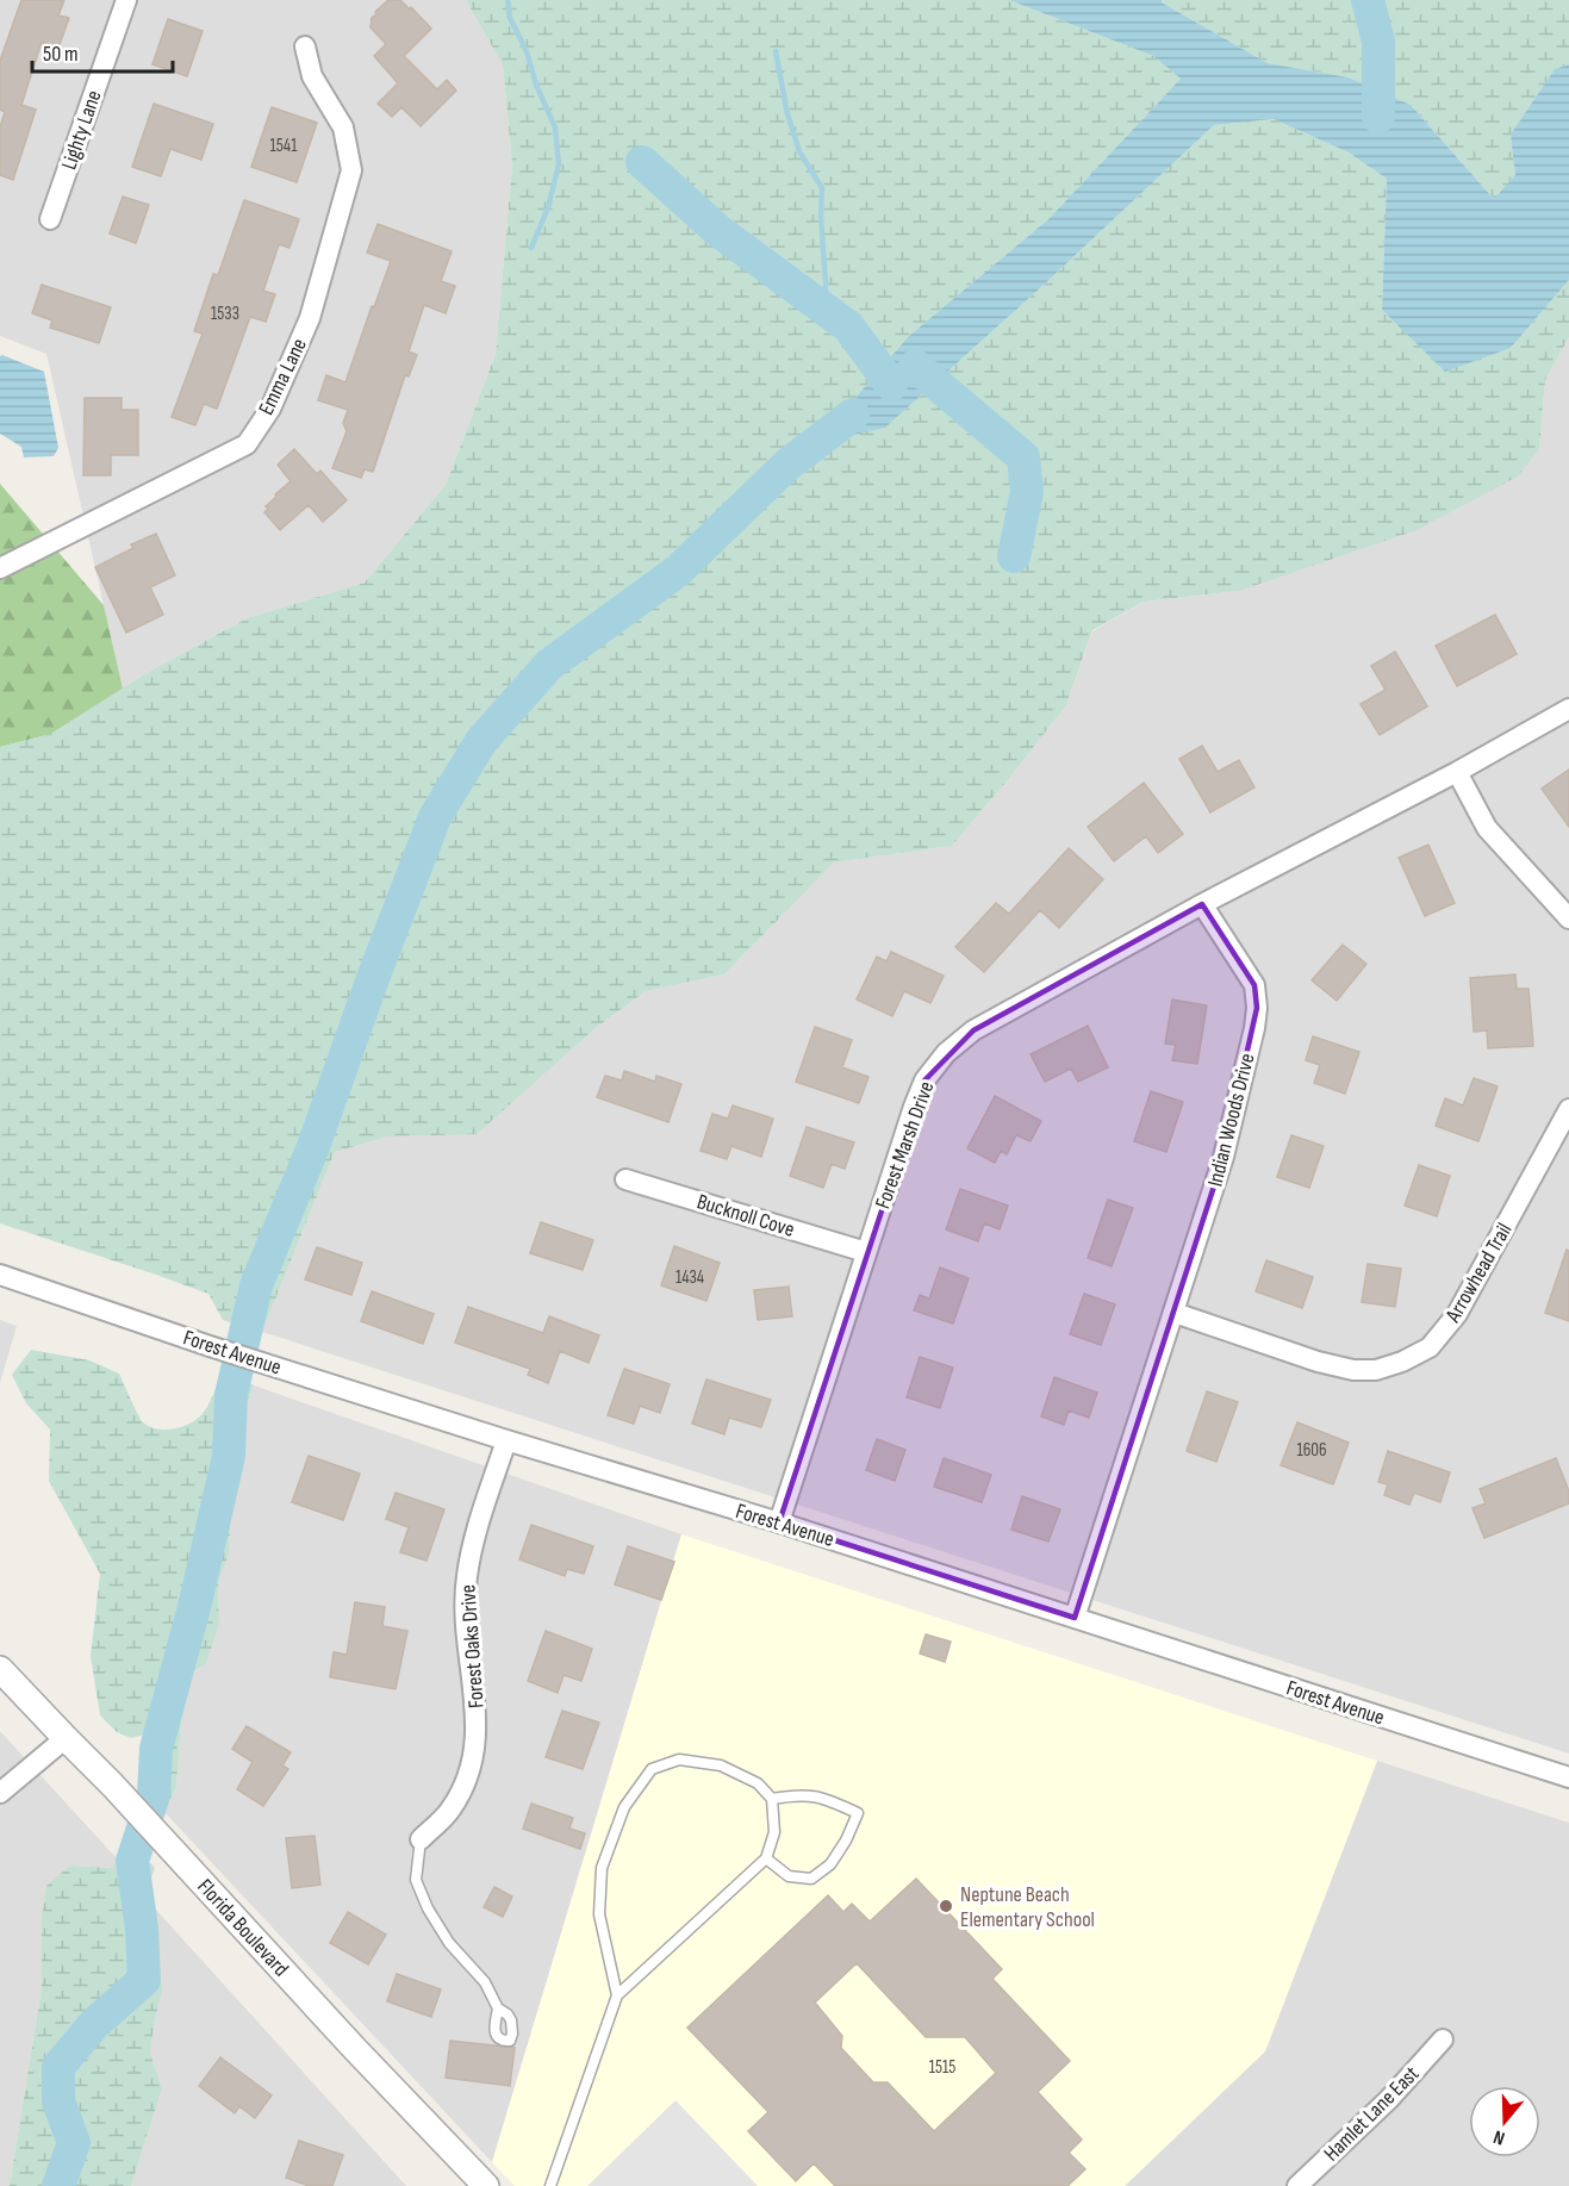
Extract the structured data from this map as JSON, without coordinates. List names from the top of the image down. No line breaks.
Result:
{"streets":{"street":["Lighty Lane","Emma Lane","Indian Woods Drive","Forest Marsh Drive","Bucknoll Cove","Arrowhead Trail","Forest Avenue","Forest Oaks Drive","Florida Boulevard","Hamlet Lane East"]},"crossings":[["Indian Woods Drive","Forest Marsh Drive"],["Indian Woods Drive","Arrowhead Trail"],["Indian Woods Drive","Forest Avenue"],["Forest Marsh Drive","Bucknoll Cove"],["Forest Marsh Drive","Forest Avenue"],["Forest Avenue","Forest Oaks Drive"]],"places":["Neptune Beach Elementary School"],"house_numbers":["1541","1533","1434","1606","1515"],"scale_bar":"50 m","north":"bottom"}
